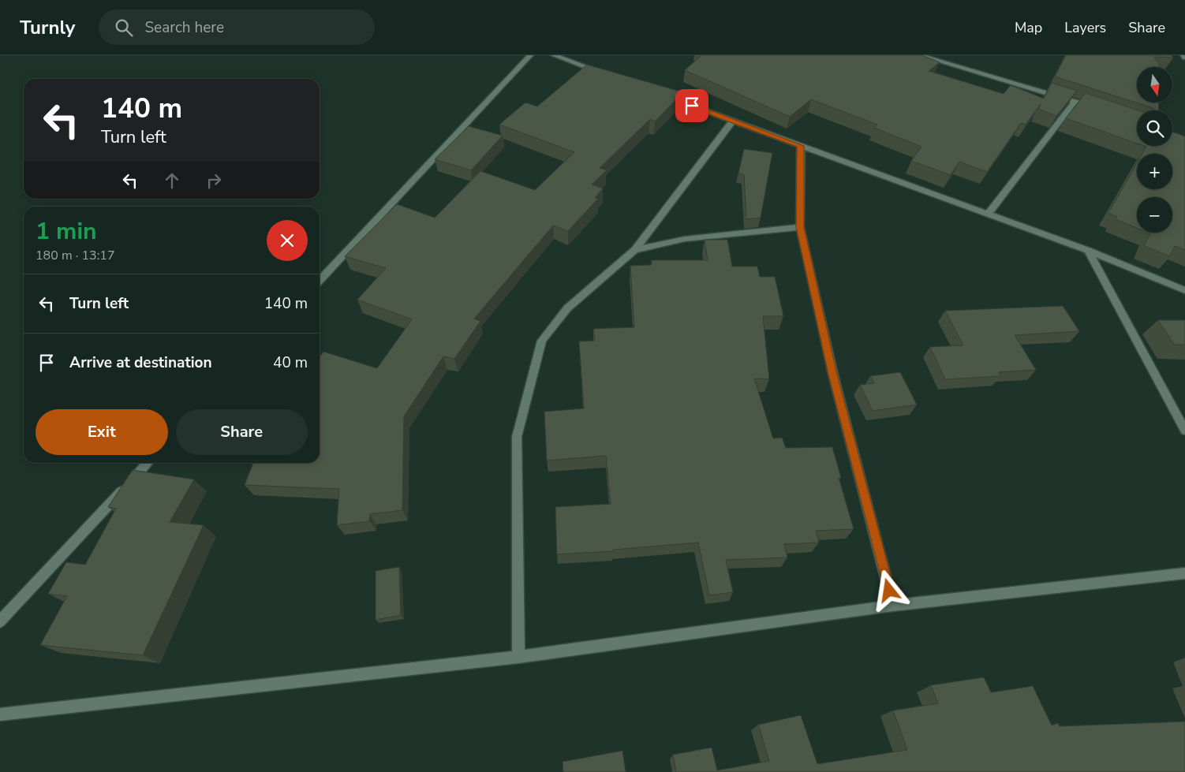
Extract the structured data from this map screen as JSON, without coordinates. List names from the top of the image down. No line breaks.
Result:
{"north":"bottom","page":{"header":"Turnly","search":"Search here","nav":["Map","Layers","Share"],"map_buttons":["+","−"],"turn":["140 m","Turn left"],"heading":["1 min","180 m · 13:17"],"list":[{"name":"Turn left","value":"140 m"},{"name":"Arrive at destination","value":"40 m"}],"buttons":["Exit","Share"]}}
